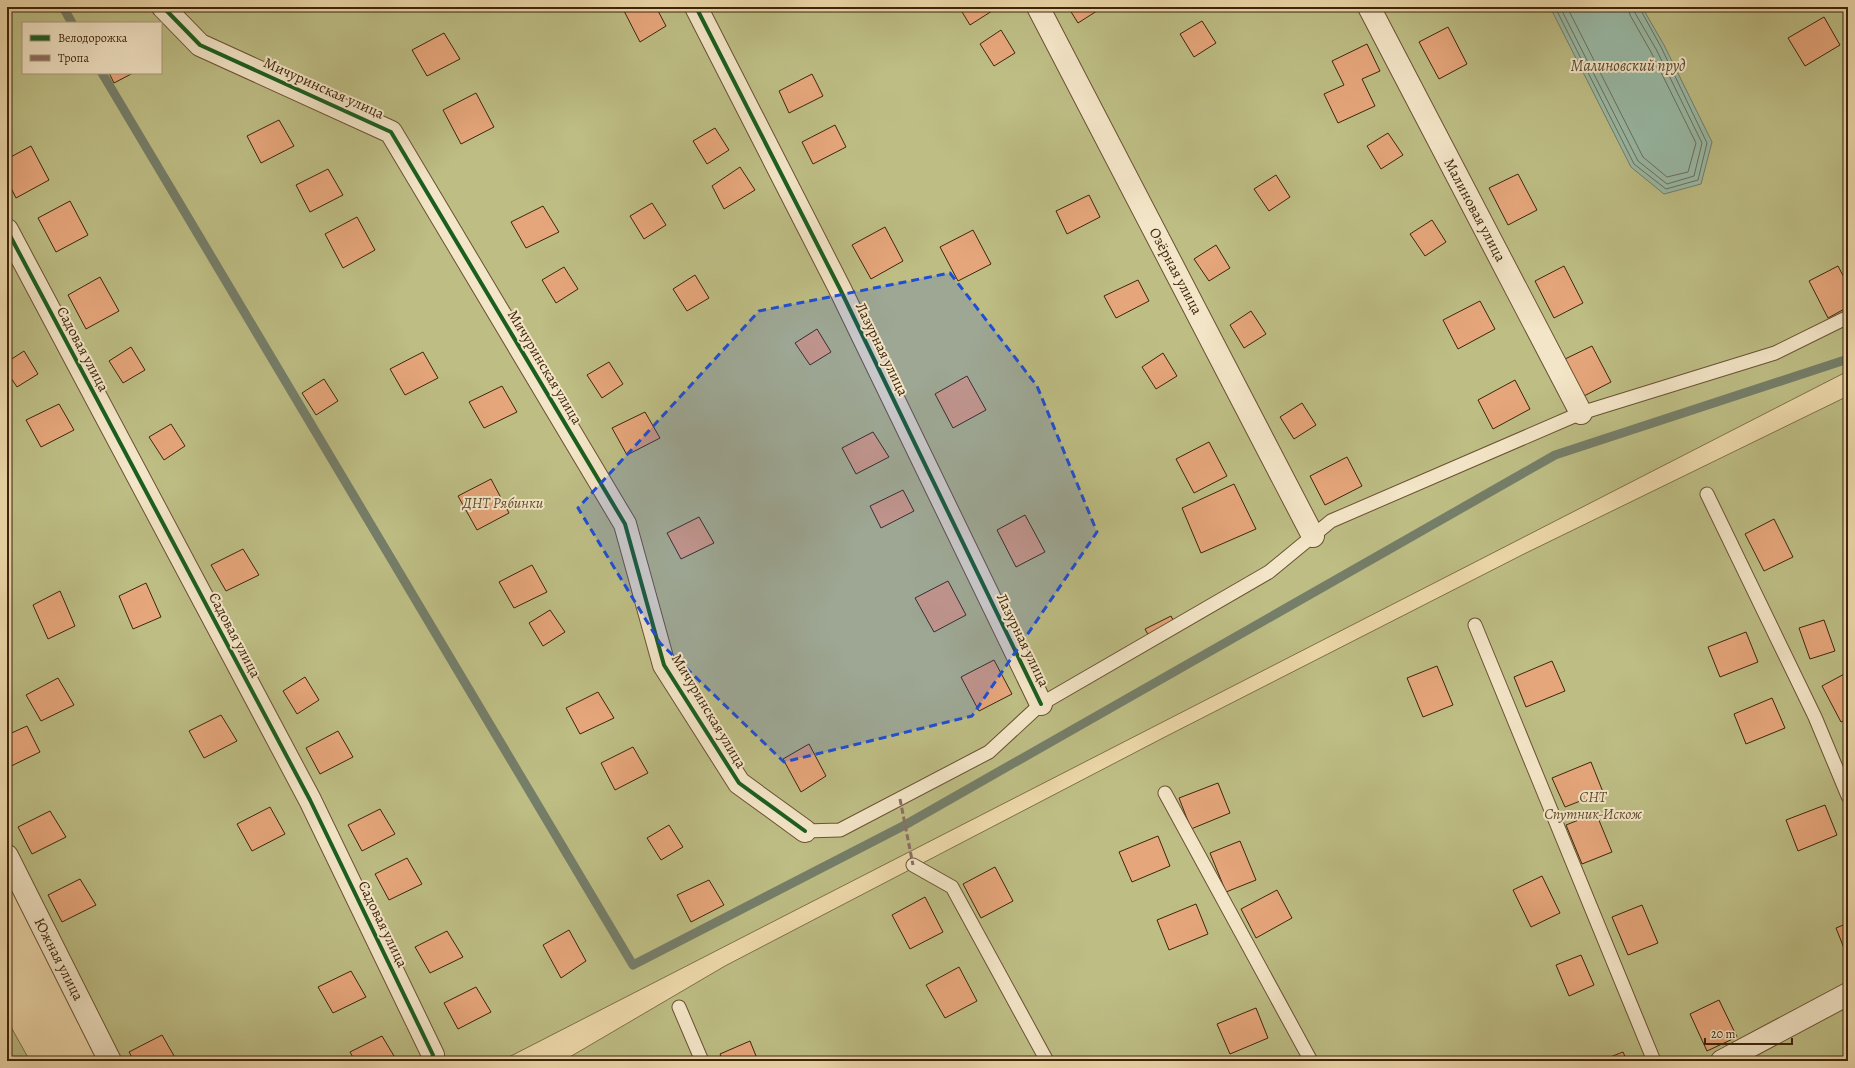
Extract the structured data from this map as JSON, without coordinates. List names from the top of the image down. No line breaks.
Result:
{"streets":{"street":["Мичуринская улица","Малиновая улица","Озёрная улица","Садовая улица","Лазурная улица","Южная улица"]},"water":["Малиновский пруд"],"parks":["ДНТ Рябинки","СНТ Спутник-Искож"],"legend":["Велодорожка","Тропа"],"scale_bar":"20 m"}
